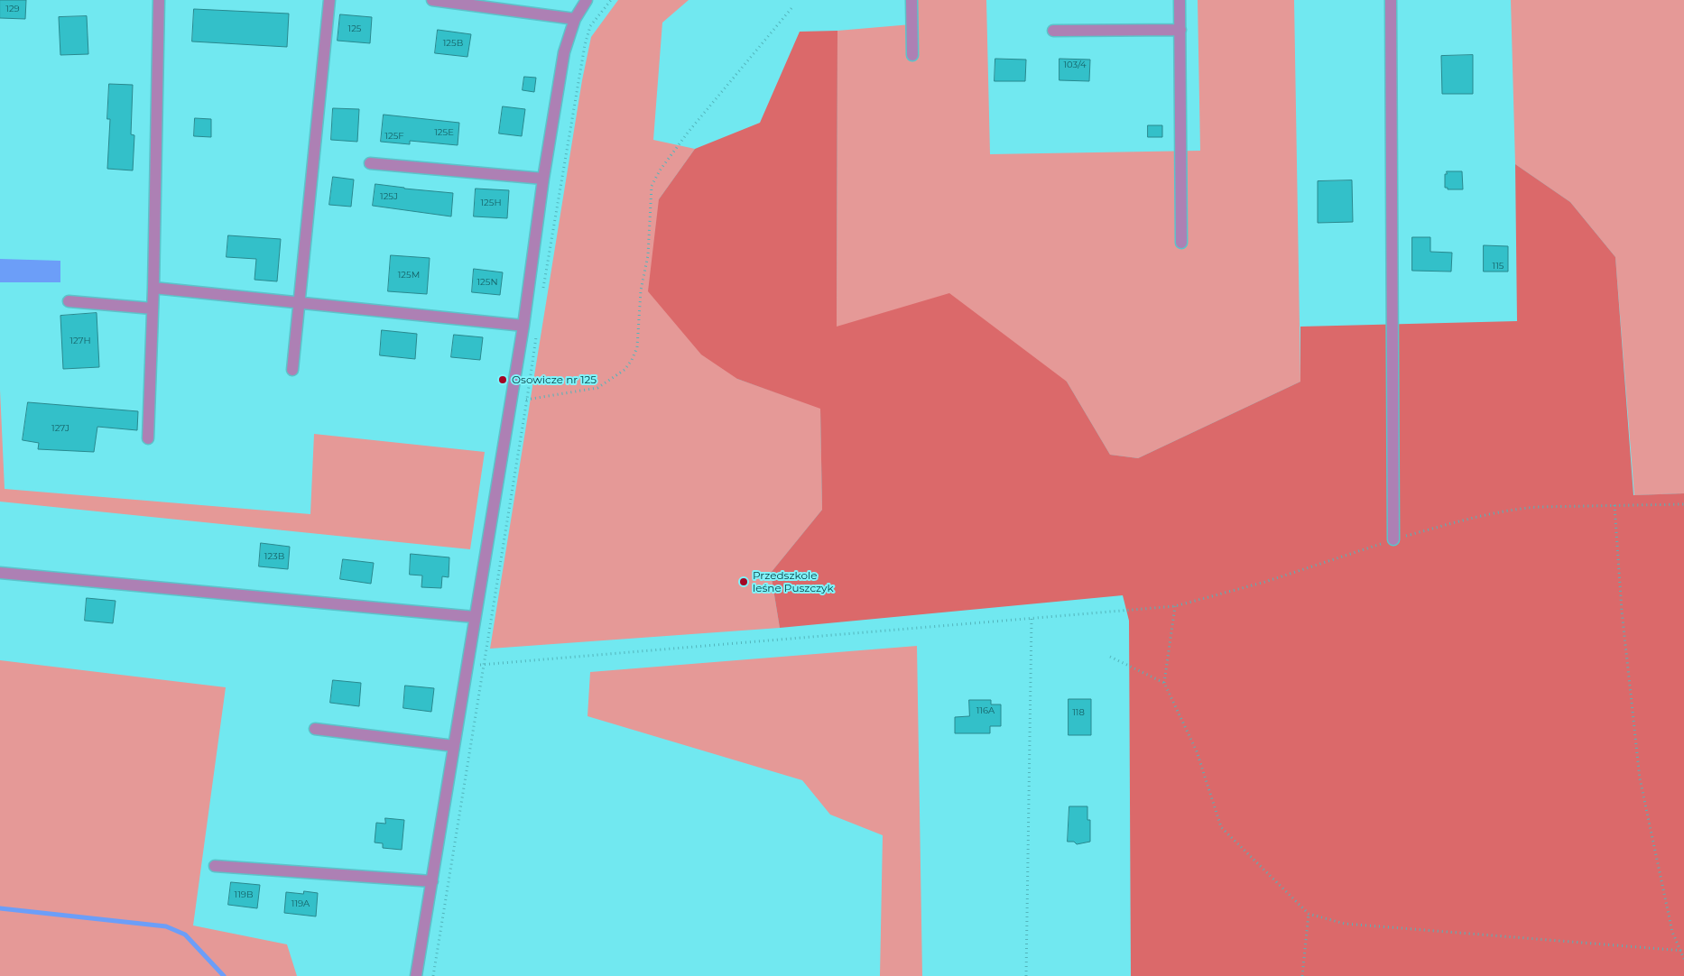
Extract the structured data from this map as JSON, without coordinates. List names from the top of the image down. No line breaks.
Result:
{"places":["Osowicze nr 125","Przedszkole leśne Puszczyk"],"house_numbers":["129","125","125B","103/4","125E","125F","125J","125H","115","125M","125N","127H","127J","123B","116A","118","119B","119A"]}
